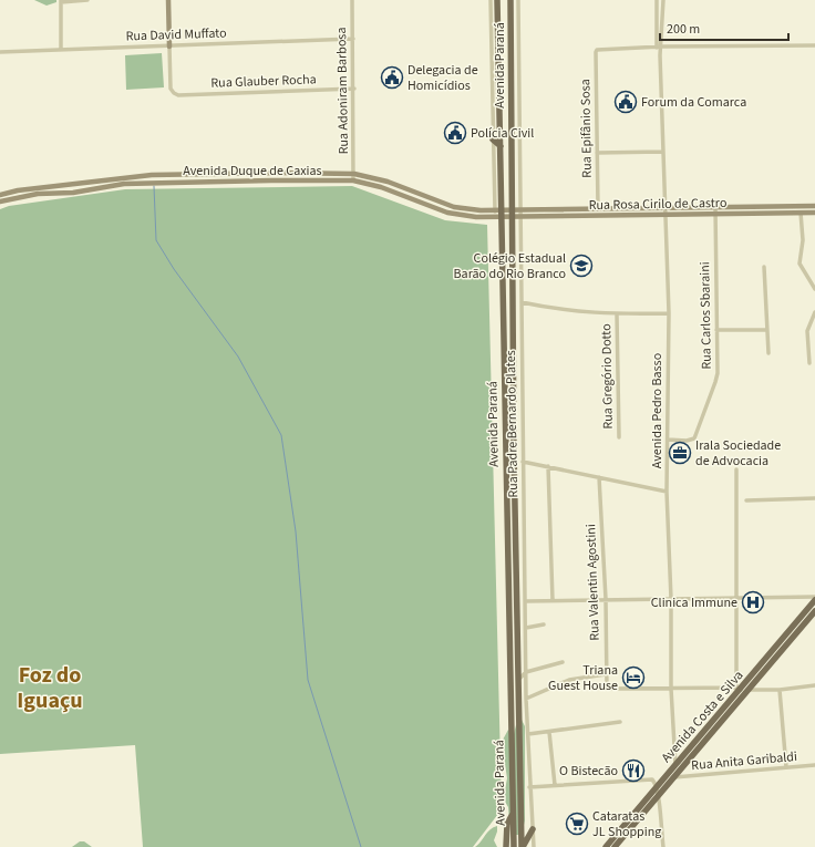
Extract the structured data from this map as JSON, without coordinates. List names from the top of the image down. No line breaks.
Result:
{"streets":{"main road":["Avenida Paraná","Avenida Duque de Caxias","Rua Rosa Cirilo de Castro","Avenida Costa e Silva"],"street":["Rua David Muffato","Rua Glauber Rocha","Rua Adoniram Barbosa","Rua Epifânio Sosa","Rua Carlos Sbaraini","Rua Gregório Dotto","Avenida Pedro Basso","Rua Padre Bernardo Plates","Rua Valentin Agostini","Rua Anita Garibaldi"]},"crossings":[["Rua David Muffato","Rua Glauber Rocha"],["Rua David Muffato","Rua Adoniram Barbosa"],["Avenida Paraná","Avenida Duque de Caxias"],["Avenida Paraná","Rua Rosa Cirilo de Castro"],["Rua Glauber Rocha","Rua Adoniram Barbosa"],["Rua Adoniram Barbosa","Avenida Duque de Caxias"],["Rua Epifânio Sosa","Avenida Duque de Caxias"],["Rua Epifânio Sosa","Avenida Pedro Basso"],["Avenida Duque de Caxias","Rua Rosa Cirilo de Castro"],["Avenida Duque de Caxias","Rua Carlos Sbaraini"],["Avenida Duque de Caxias","Avenida Pedro Basso"],["Avenida Duque de Caxias","Rua Padre Bernardo Plates"],["Rua Rosa Cirilo de Castro","Rua Carlos Sbaraini"],["Rua Rosa Cirilo de Castro","Avenida Pedro Basso"],["Rua Rosa Cirilo de Castro","Rua Padre Bernardo Plates"],["Rua Carlos Sbaraini","Avenida Pedro Basso"],["Avenida Pedro Basso","Rua Valentin Agostini"],["Avenida Pedro Basso","Avenida Costa e Silva"],["Avenida Costa e Silva","Rua Anita Garibaldi"]],"districts":["Foz do Iguaçu"],"places":{"public building":["Delegacia de Homicídios","Forum da Comarca","Polícia Civil"],"school or university":["Colégio Estadual Barão do Rio Branco"],"office":["Irala Sociedade de Advocacia"],"hospital":["Clinica Immune"],"hotel":["Triana Guest House"],"restaurant":["O Bistecão"],"supermarket":["Cataratas JL Shopping"]},"scale_bar":"200 m"}
